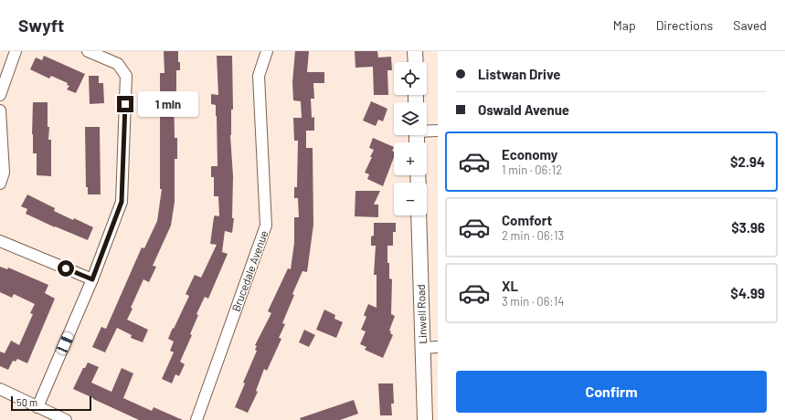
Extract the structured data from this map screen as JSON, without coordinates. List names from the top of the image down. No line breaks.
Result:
{"streets":{"main road":["Linwell Road"],"street":["Brucedale Avenue"]},"scale_bar":"50 m","page":{"header":"Swyft","nav":["Map","Directions","Saved"],"banner":["Listwan Drive","Oswald Avenue"],"map_buttons":["+","−"],"bubble":"1 min","list":[{"name":"Economy","note":"1 min · 06:12","value":"$2.94"},{"name":"Comfort","note":"2 min · 06:13","value":"$3.96"},{"name":"XL","note":"3 min · 06:14","value":"$4.99"}],"buttons":"Confirm","scale":"50 m"}}
